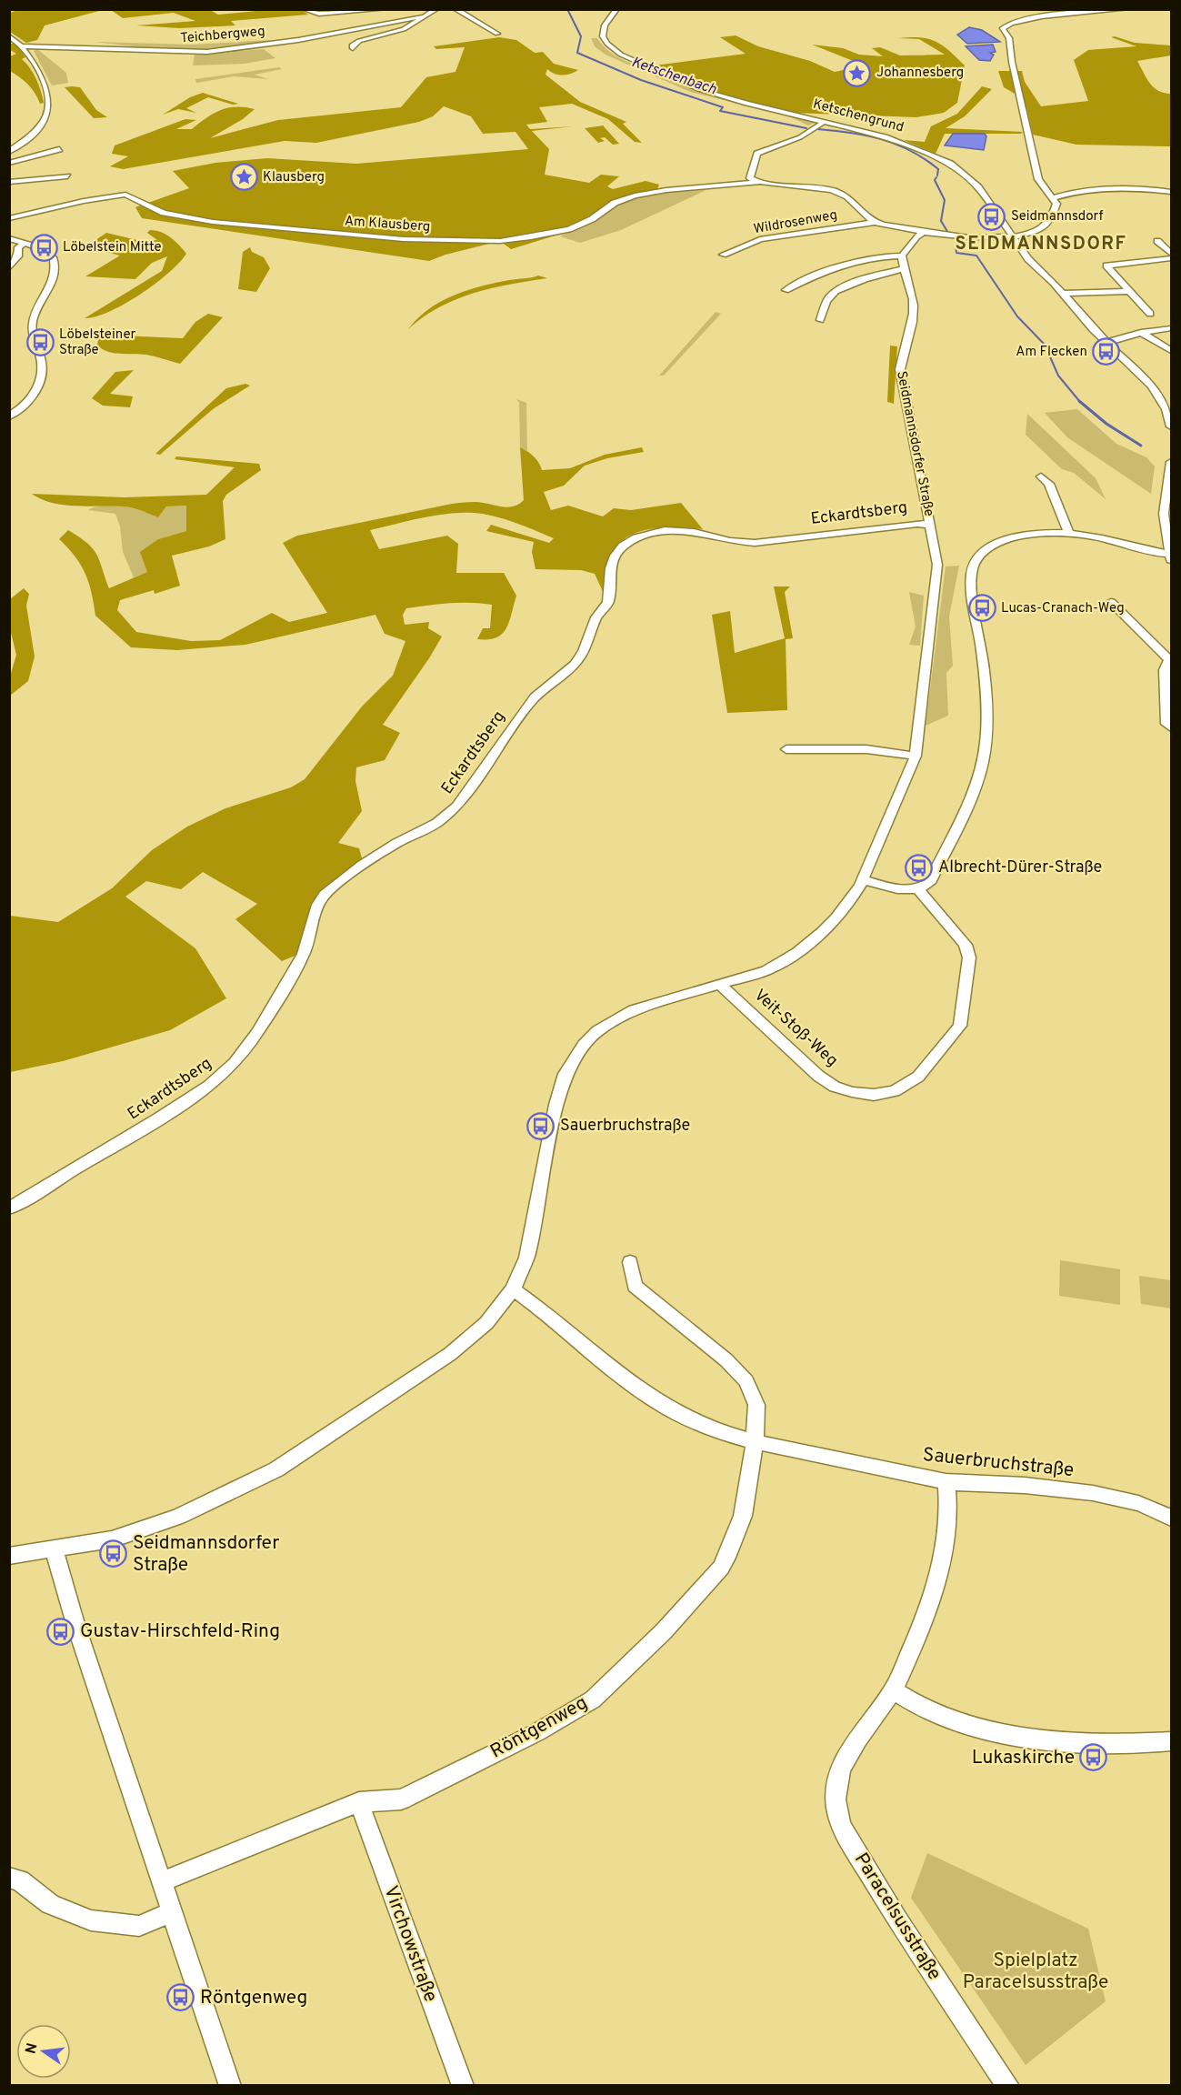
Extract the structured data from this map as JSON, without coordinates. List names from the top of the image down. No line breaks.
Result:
{"streets":{"street":["Teichbergweg","Ketschengrund","Wildrosenweg","Am Klausberg","Seidmannsdorfer Straße","Eckardtsberg","Veit-Stoß-Weg","Sauerbruchstraße","Röntgenweg","Paracelsusstraße","Virchowstraße"]},"crossings":[["Seidmannsdorfer Straße","Eckardtsberg"],["Seidmannsdorfer Straße","Veit-Stoß-Weg"],["Seidmannsdorfer Straße","Sauerbruchstraße"],["Sauerbruchstraße","Röntgenweg"],["Sauerbruchstraße","Paracelsusstraße"],["Röntgenweg","Virchowstraße"]],"districts":["SEIDMANNSDORF"],"water":["Ketschenbach"],"parks":["Spielplatz Paracelsusstraße"],"places":{"place":["Johannesberg","Klausberg"],"bus stop":["Seidmannsdorf","Löbelstein Mitte","Löbelsteiner Straße","Am Flecken","Lucas-Cranach-Weg","Albrecht-Dürer-Straße","Sauerbruchstraße","Seidmannsdorfer Straße","Gustav-Hirschfeld-Ring","Lukaskirche","Röntgenweg"]},"north":"left"}
